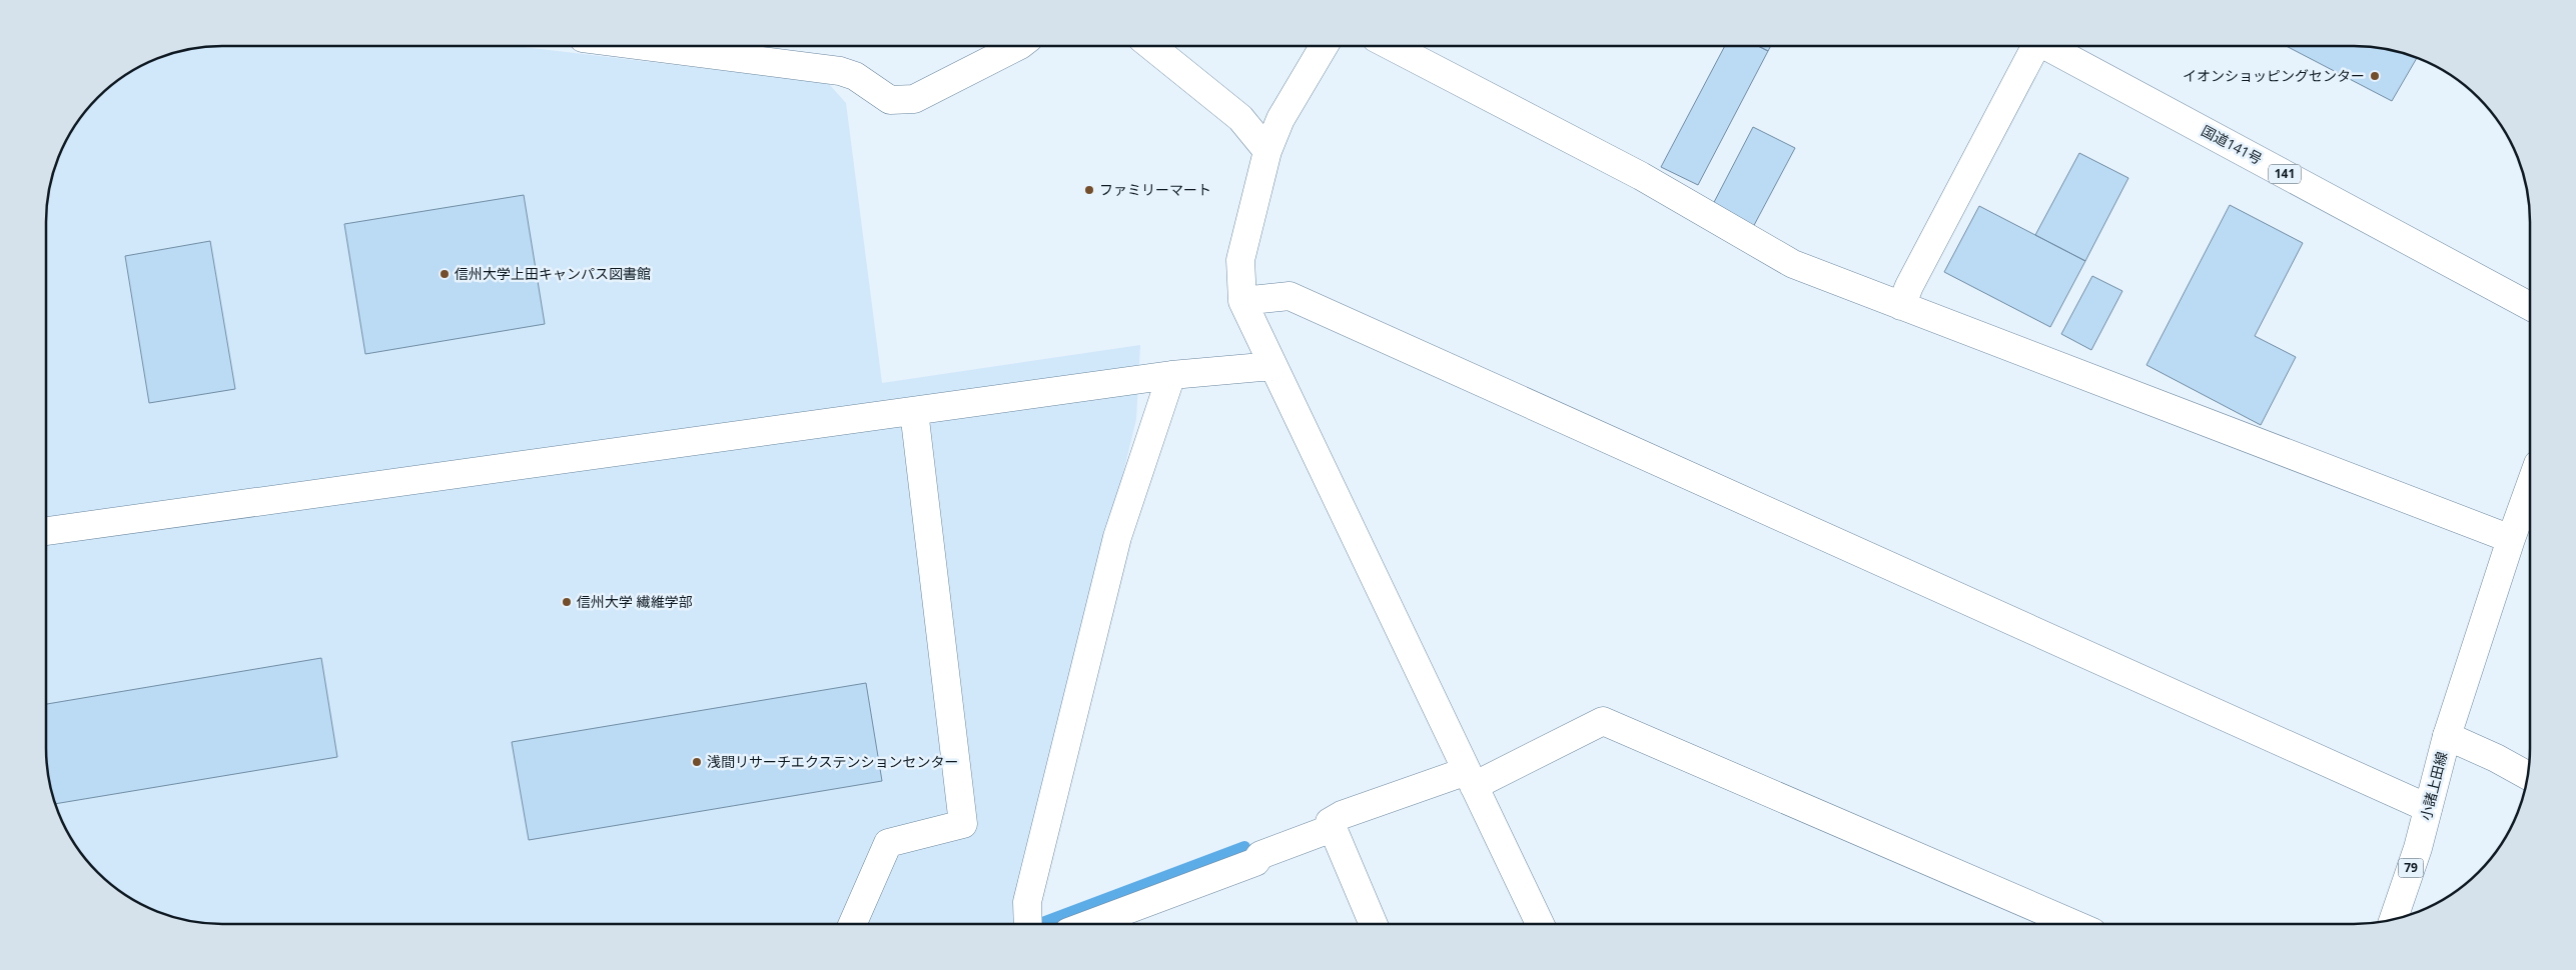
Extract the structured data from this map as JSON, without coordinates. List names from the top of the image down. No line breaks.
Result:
{"streets":{"main road":["国道141号","141","小諸上田線","79"]},"places":["イオンショッピングセンター","ファミリーマート","信州大学上田キャンパス図書館","信州大学 繊維学部","浅間リサーチエクステンションセンター"]}
